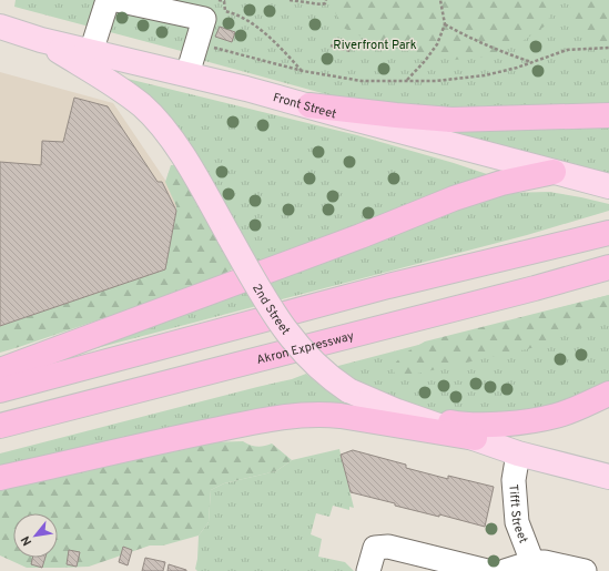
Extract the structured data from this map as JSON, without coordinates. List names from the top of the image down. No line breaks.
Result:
{"streets":{"highway":["Akron Expressway"],"main road":["Front Street","2nd Street"],"street":["Tifft Street"]},"crossings":[["Front Street","2nd Street"],["2nd Street","Tifft Street"]],"parks":["Riverfront Park"],"north":"bottom left"}
